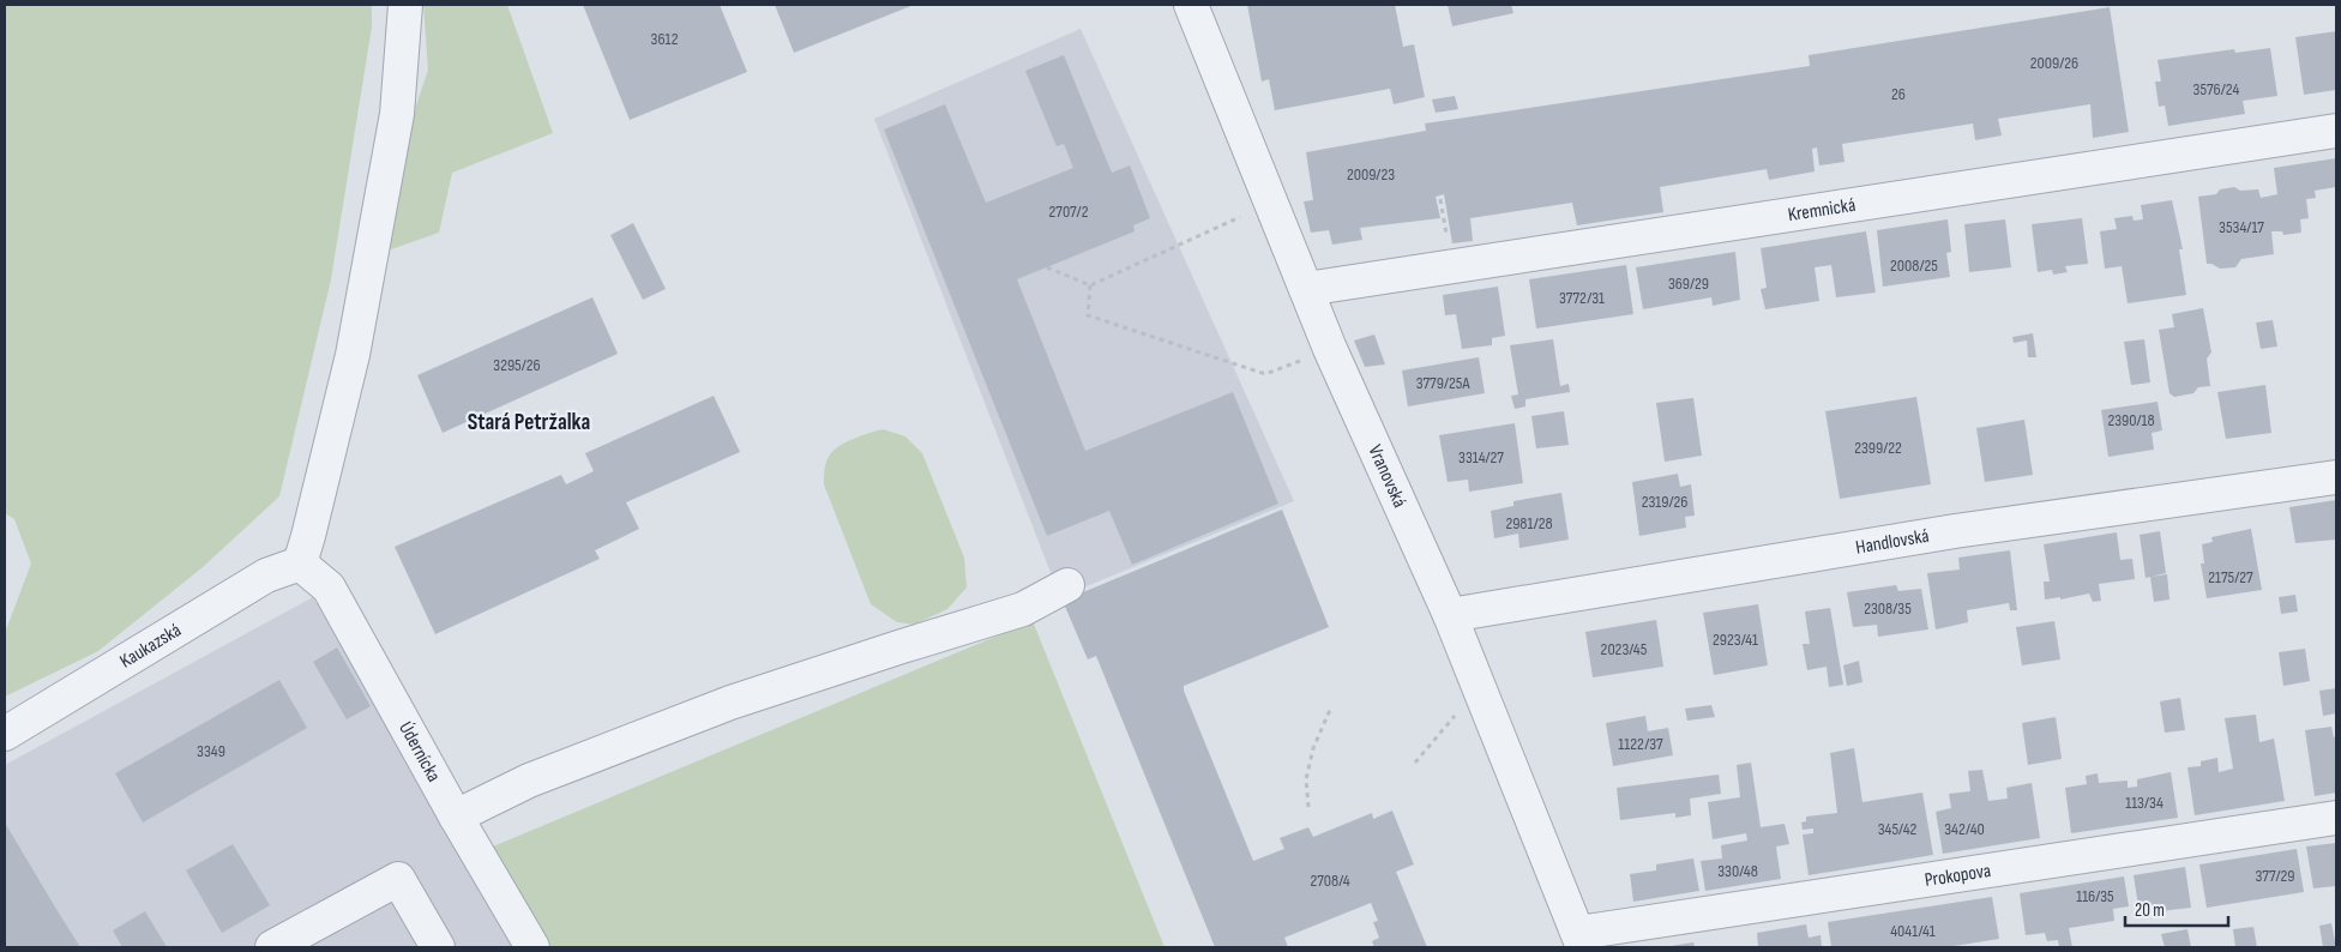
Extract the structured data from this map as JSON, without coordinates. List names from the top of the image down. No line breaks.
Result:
{"streets":{"street":["Kremnická","Vranovská","Handlovská","Kaukazská","Údernícka","Prokopova"]},"crossings":[["Kremnická","Vranovská"],["Vranovská","Handlovská"],["Vranovská","Prokopova"],["Kaukazská","Údernícka"]],"districts":["Stará Petržalka"],"house_numbers":["3612","2009/26","3576/24","26","2009/23","2707/2","3534/17","2008/25","369/29","3772/31","3295/26","3779/25A","2390/18","2399/22","3314/27","2319/26","2981/28","2175/27","2308/35","2923/41","2023/45","1122/37","3349","113/34","345/42","342/40","330/48","377/29","2708/4","116/35","4041/41"],"scale_bar":"20 m"}
